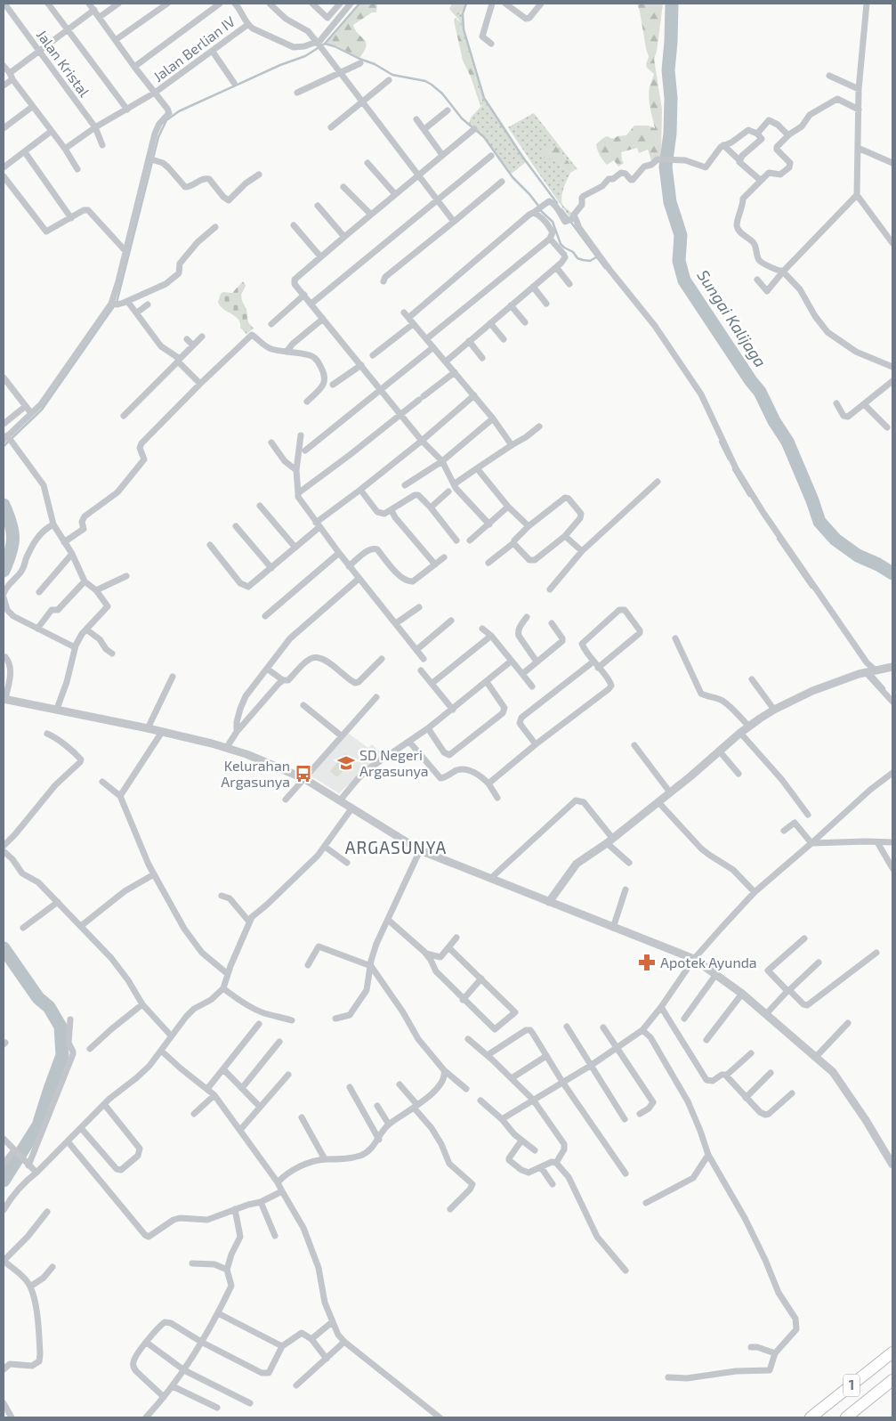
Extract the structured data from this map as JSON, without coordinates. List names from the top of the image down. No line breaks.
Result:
{"streets":{"highway":["1"],"street":["Jalan Berlian IV","Jalan Kristal"]},"crossings":[["Jalan Berlian IV","Jalan Kristal"]],"districts":["ARGASUNYA"],"water":["Sungai Kalijaga"],"places":{"school or university":["SD Negeri Argasunya"],"bus stop":["Kelurahan Argasunya"],"pharmacy":["Apotek Ayunda"]}}
